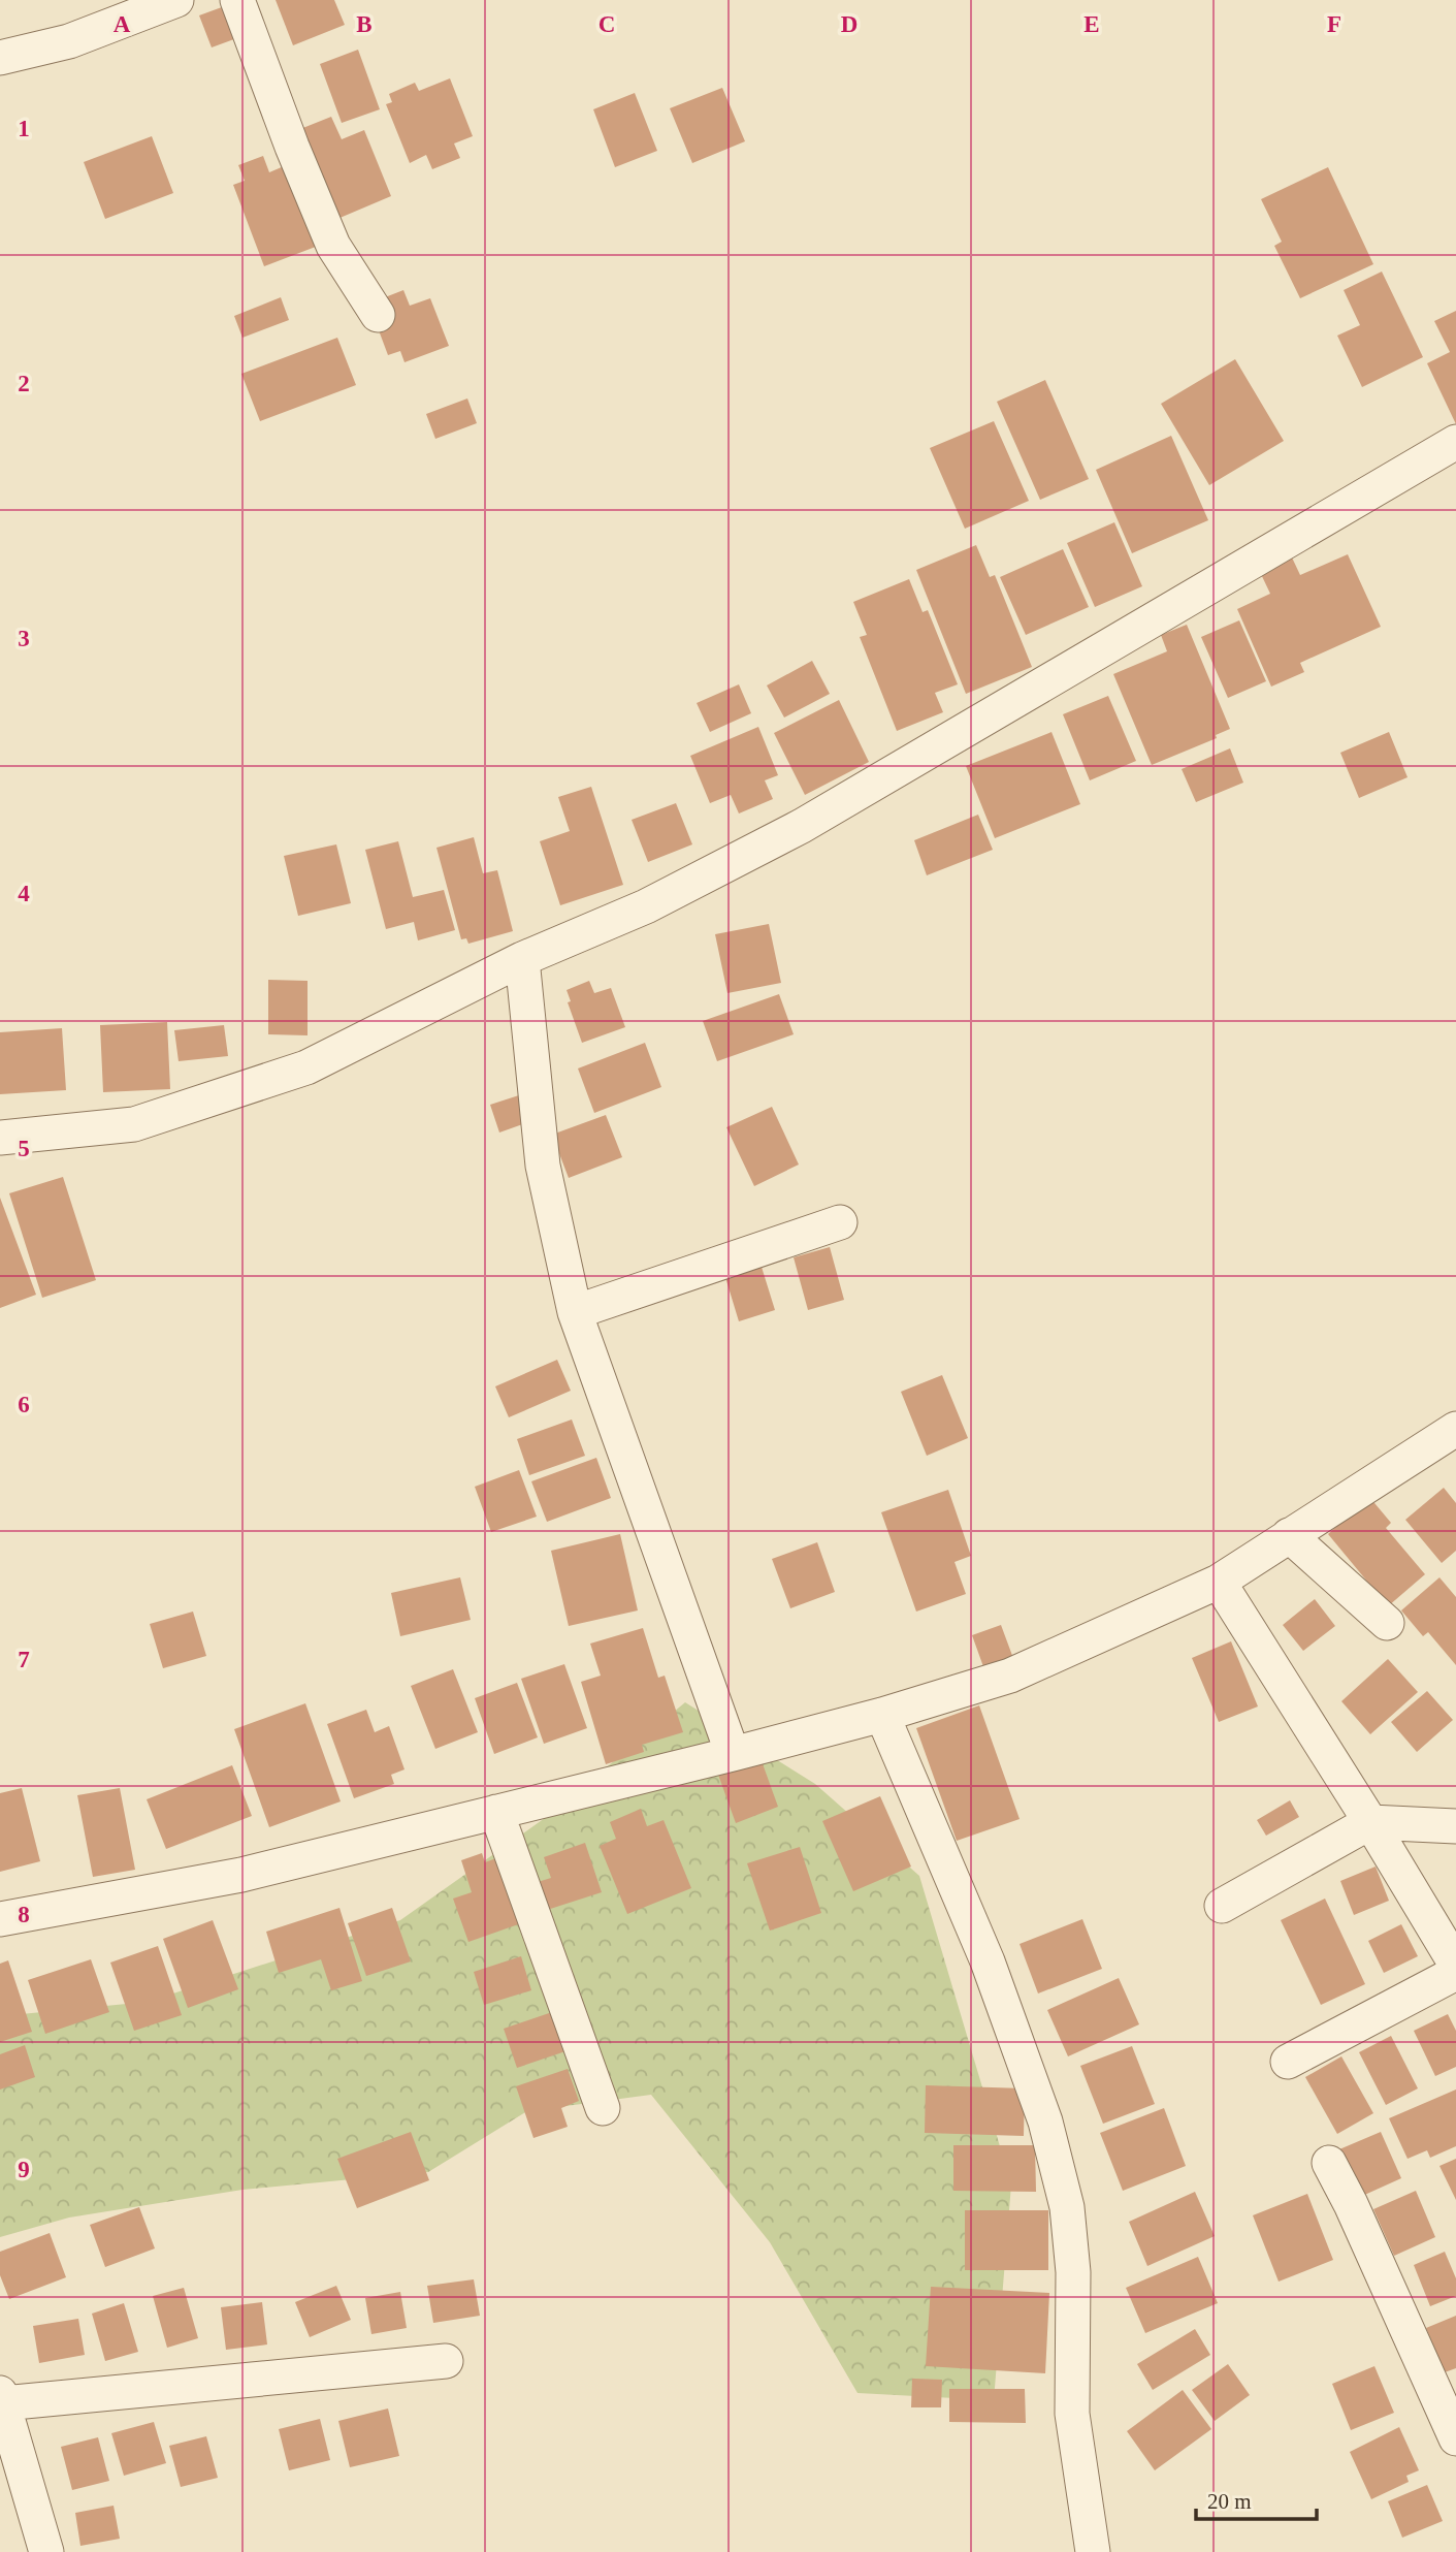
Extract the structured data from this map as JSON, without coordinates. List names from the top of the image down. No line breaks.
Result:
{"scale_bar":"20 m","grid":{"columns":["A","B","C","D","E","F"],"rows":["1","2","3","4","5","6","7","8","9"]}}
